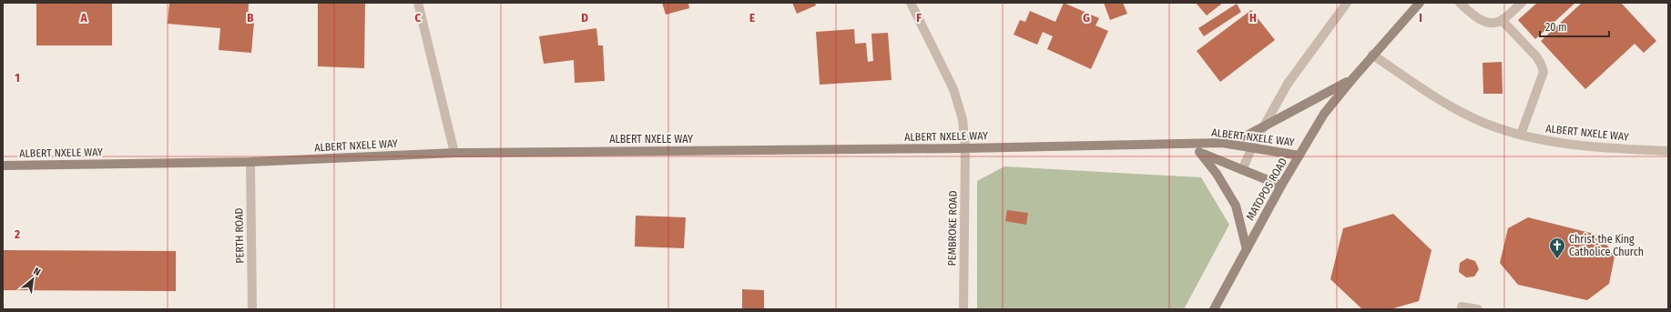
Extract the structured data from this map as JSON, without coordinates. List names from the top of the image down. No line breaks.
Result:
{"streets":{"main road":["ALBERT NXELE WAY","MATOPOS ROAD"],"street":["PEMBROKE ROAD","PERTH ROAD"]},"crossings":[["ALBERT NXELE WAY","MATOPOS ROAD"],["ALBERT NXELE WAY","PEMBROKE ROAD"],["ALBERT NXELE WAY","PERTH ROAD"]],"places":{"church":["Christ the King Catholice Church"]},"scale_bar":"20 m","north":"top right","grid":{"columns":["A","B","C","D","E","F","G","H","I"],"rows":["1","2"]}}
